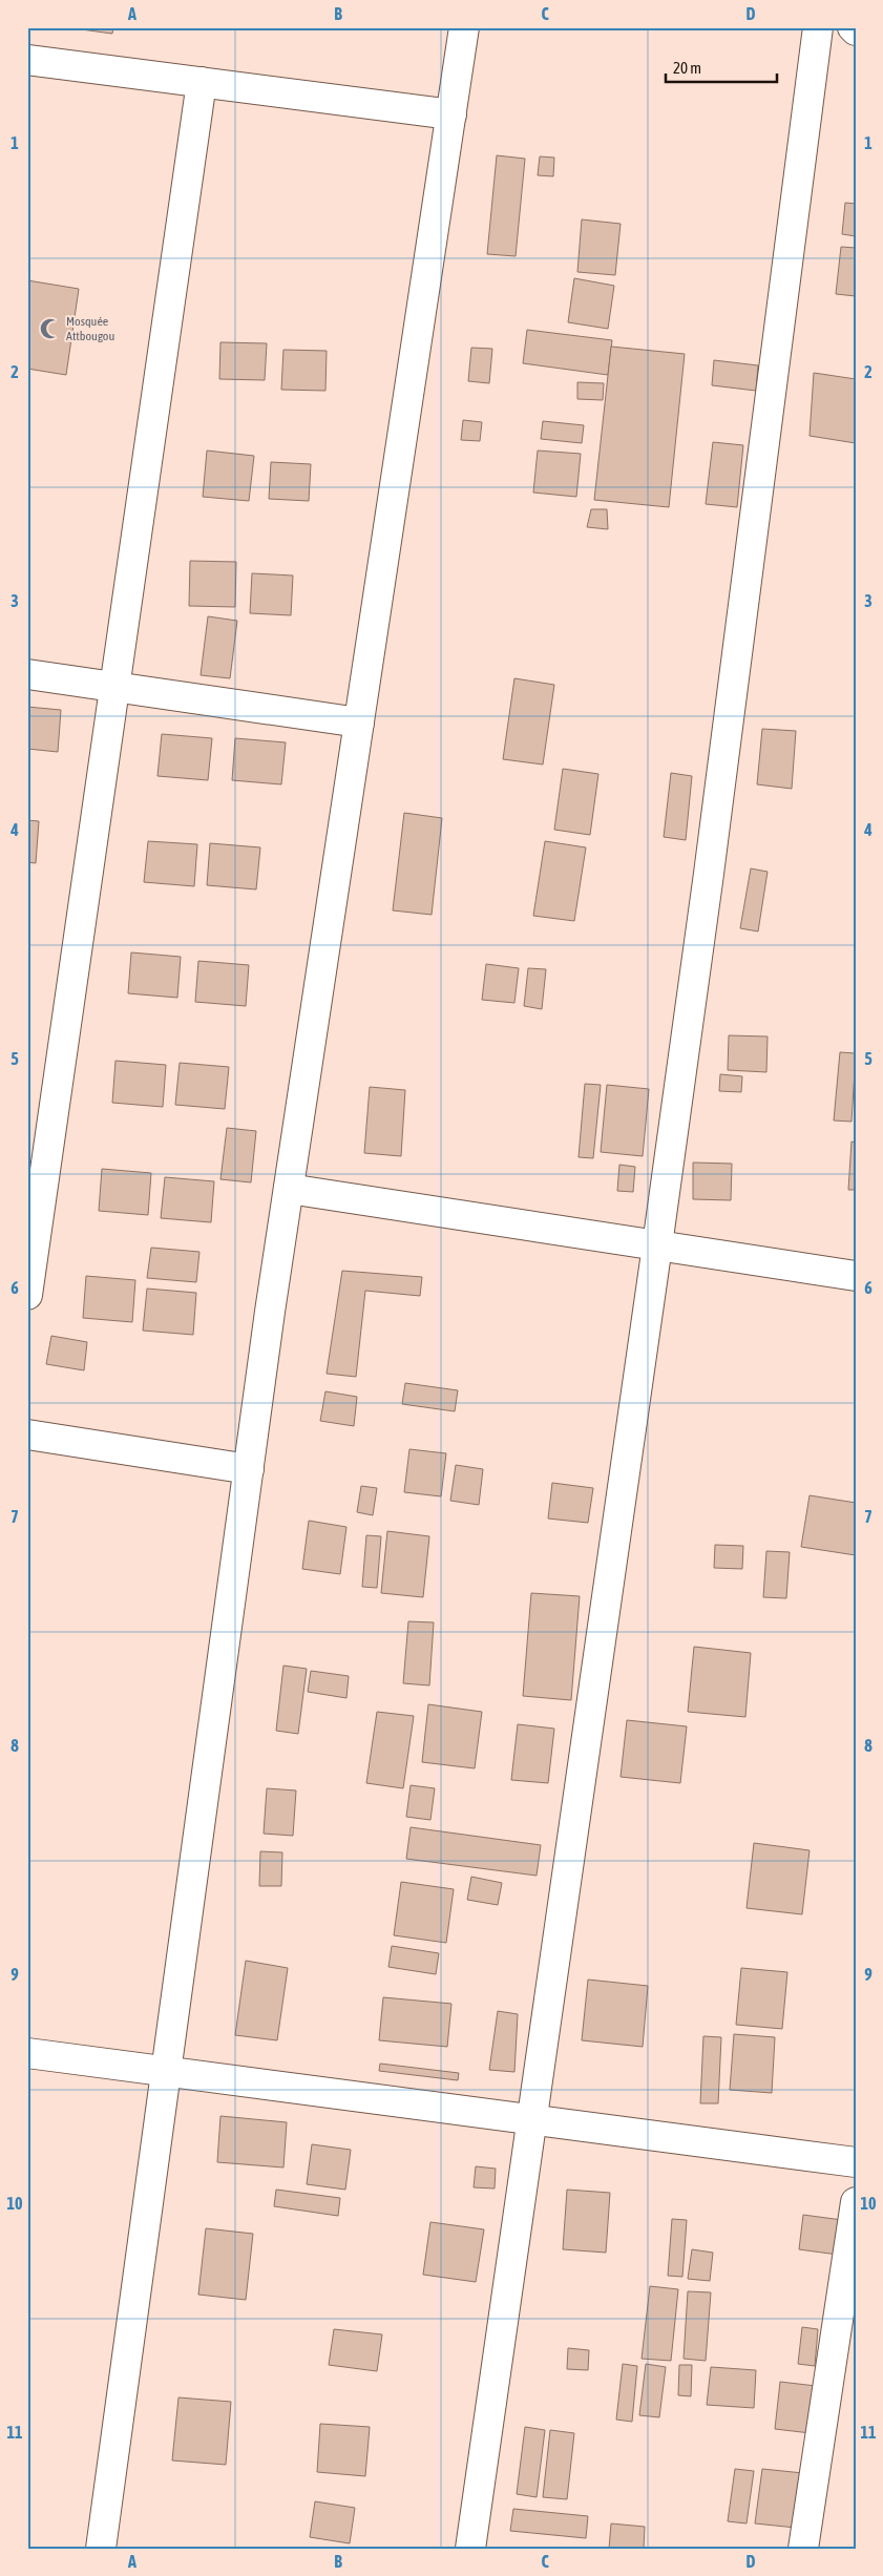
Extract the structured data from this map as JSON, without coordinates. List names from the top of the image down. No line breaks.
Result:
{"places":{"mosque":["Mosquée Attbougou"]},"scale_bar":"20 m","grid":{"columns":["A","B","C","D"],"rows":["1","2","3","4","5","6","7","8","9","10","11"]}}
